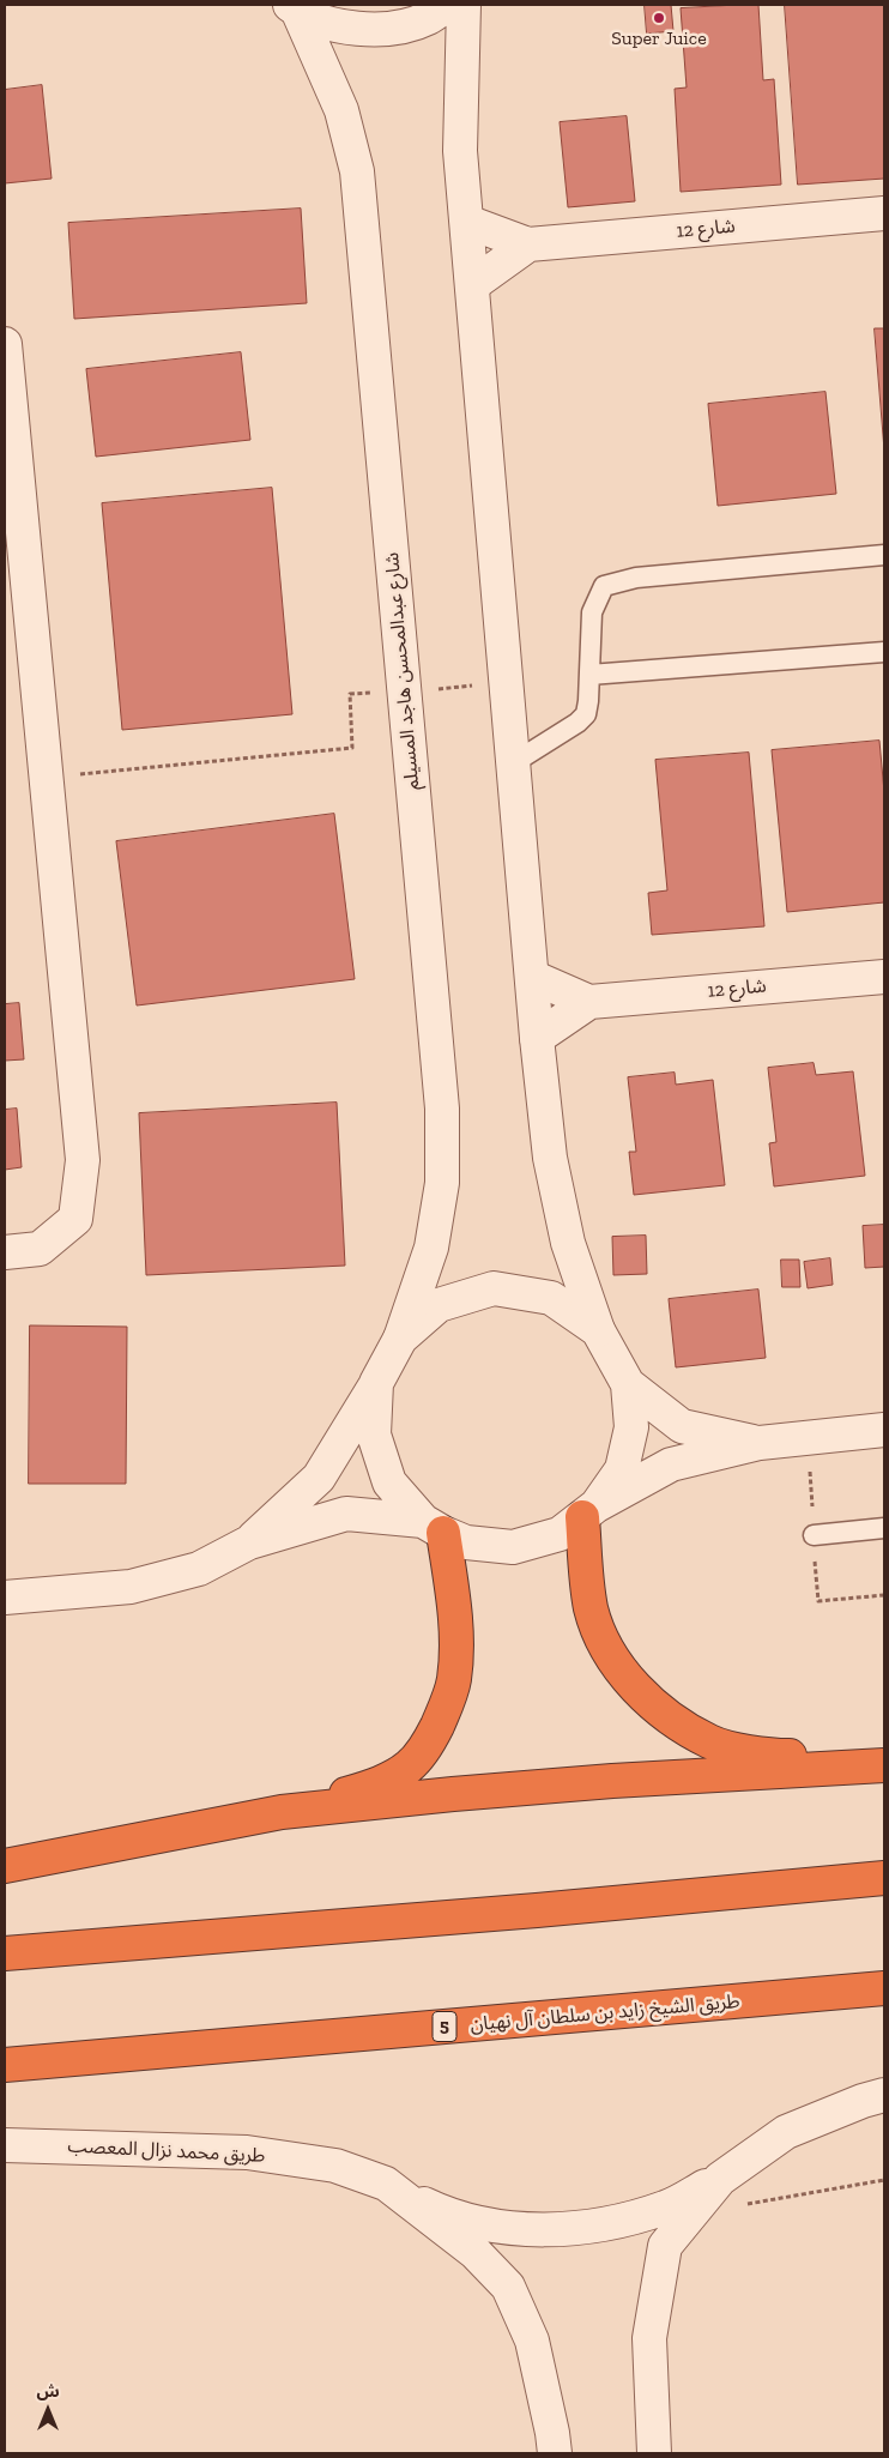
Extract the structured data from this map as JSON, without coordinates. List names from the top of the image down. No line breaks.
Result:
{"streets":{"highway":["طريق الشيخ زايد بن سلطان آل نهيان","5"],"street":["شارع 12","شارع عبدالمحسن هاجد المسيلم","طريق محمد نزال المعصب"]},"places":["Super Juice"],"north":"top"}
